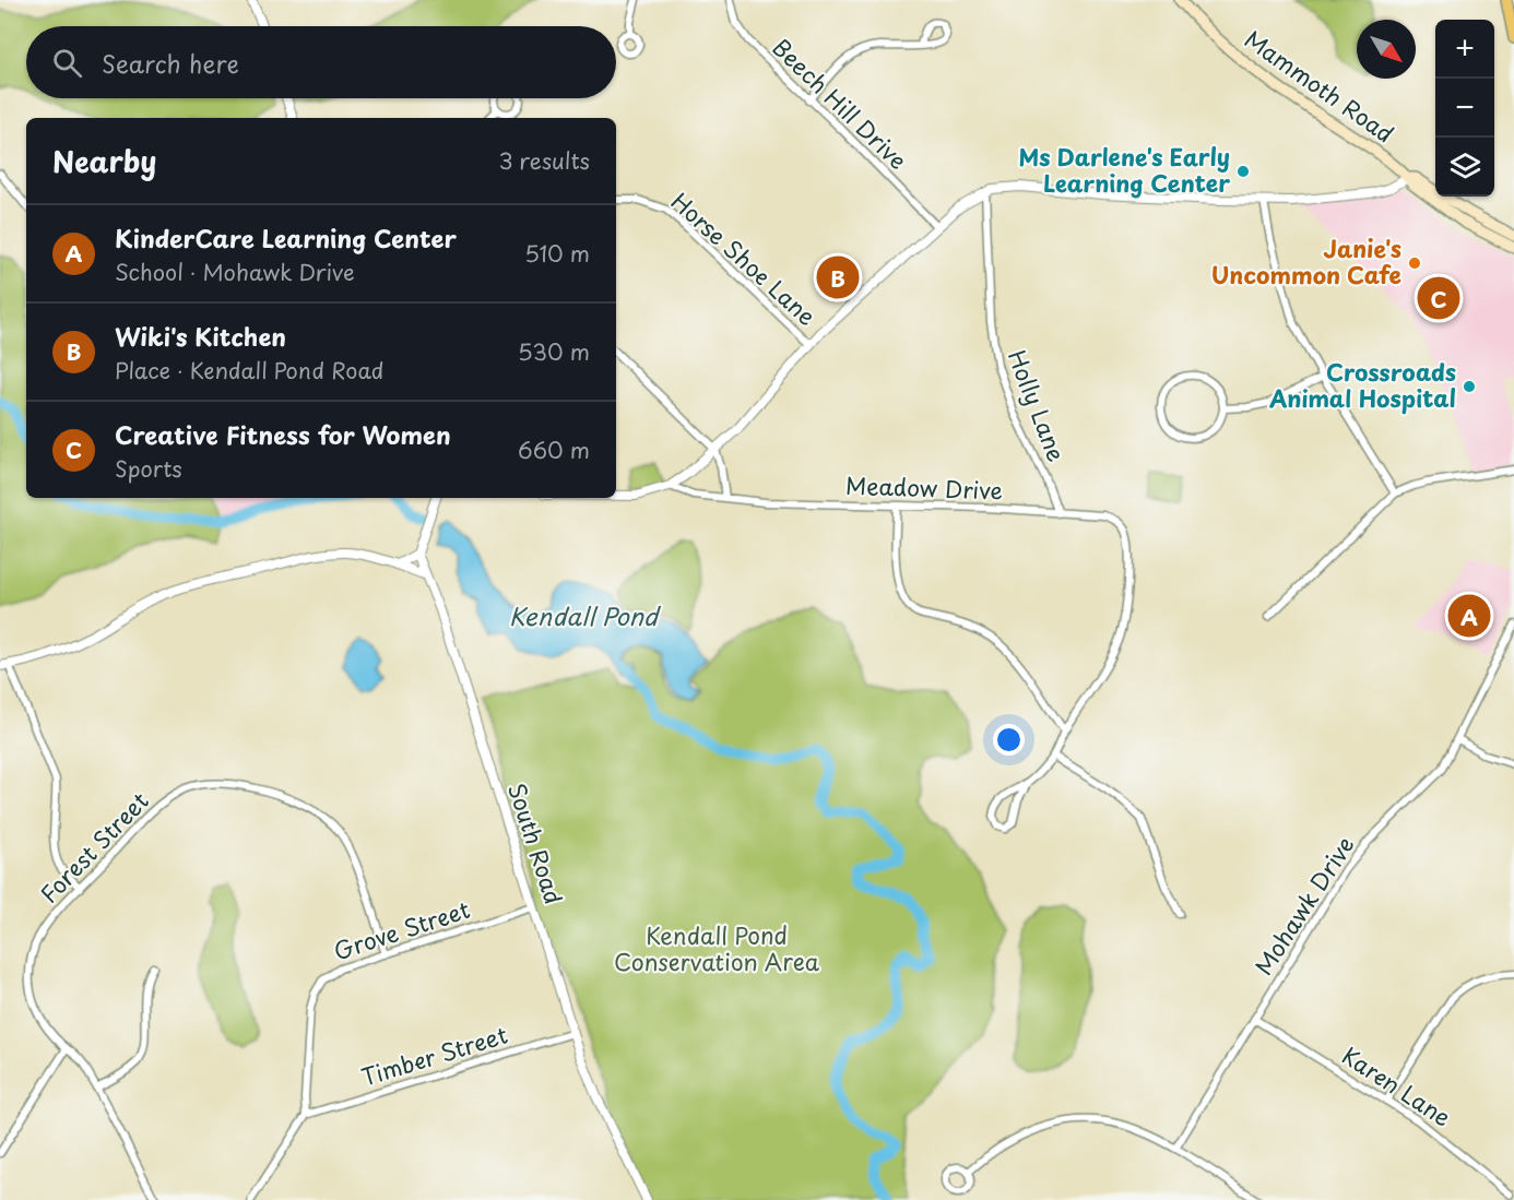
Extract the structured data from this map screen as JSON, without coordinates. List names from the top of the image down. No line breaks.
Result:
{"streets":{"main road":["Mammoth Road"],"street":["Beech Hill Drive","Horse Shoe Lane","Holly Lane","Meadow Drive","South Road","Forest Street","Mohawk Drive","Grove Street","Timber Street","Karen Lane"]},"crossings":[["Holly Lane","Meadow Drive"],["South Road","Grove Street"],["South Road","Timber Street"],["Forest Street","Grove Street"],["Mohawk Drive","Karen Lane"],["Grove Street","Timber Street"]],"water":["Kendall Pond"],"parks":["Kendall Pond Conservation Area"],"places":["Ms Darlene's Early Learning Center","Janie's Uncommon Cafe","Crossroads Animal Hospital"],"north":"bottom right","page":{"map_buttons":["+","−"],"search":"Search here","heading":["Nearby","3 results"],"list":[{"mark":"A","name":"KinderCare Learning Center","note":"School · Mohawk Drive","value":"510 m"},{"mark":"B","name":"Wiki's Kitchen","note":"Place · Kendall Pond Road","value":"530 m"},{"mark":"C","name":"Creative Fitness for Women","note":"Sports","value":"660 m"}],"pins":["B","C","A"]}}
